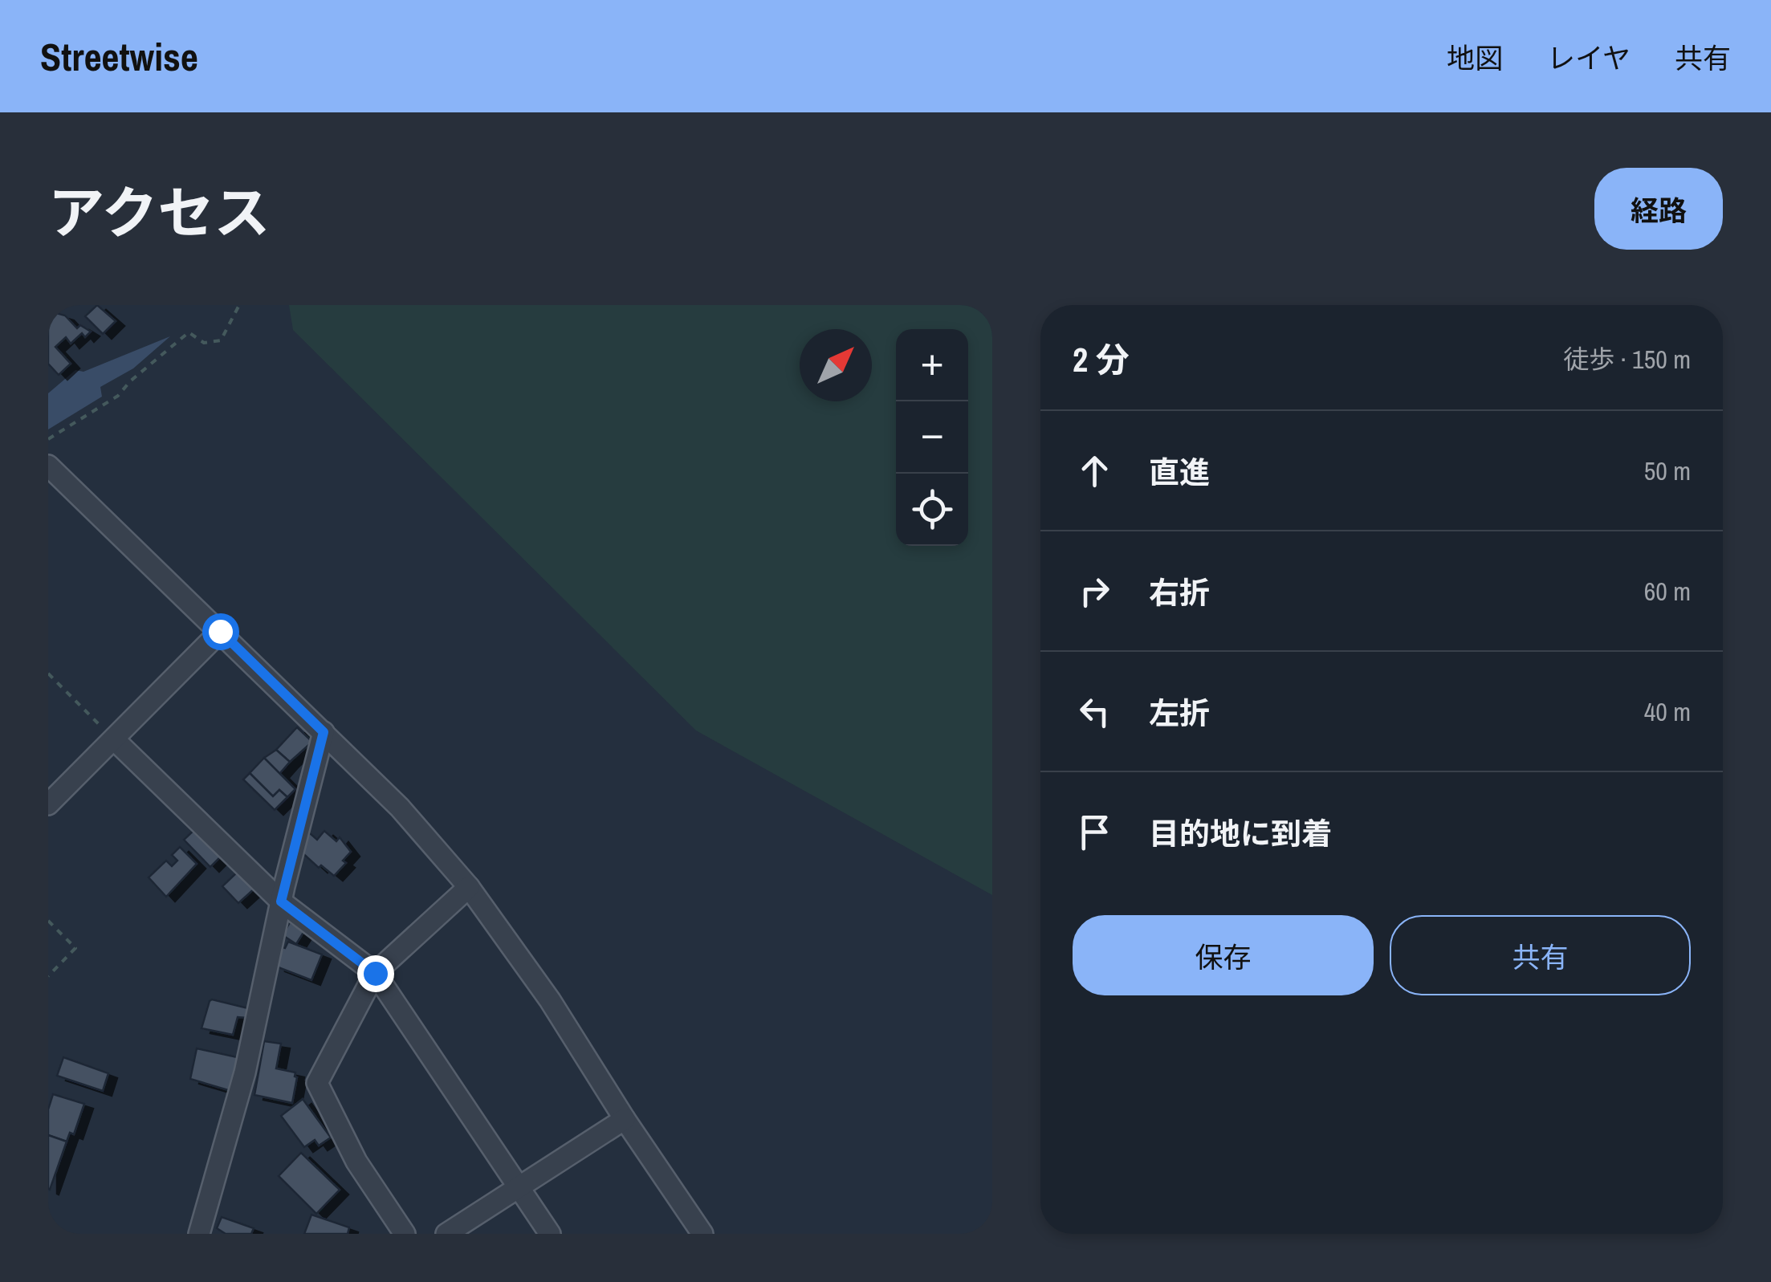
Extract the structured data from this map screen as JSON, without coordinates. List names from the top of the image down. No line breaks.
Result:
{"north":"top right","page":{"header":"Streetwise","nav":["地図","レイヤ","共有"],"title":"アクセス","buttons":["経路",["保存","共有"]],"heading":["2 分","徒歩 · 150 m"],"map_buttons":["+","−"],"list":[["直進","50 m"],["右折","60 m"],["左折","40 m"],"目的地に到着"]}}
